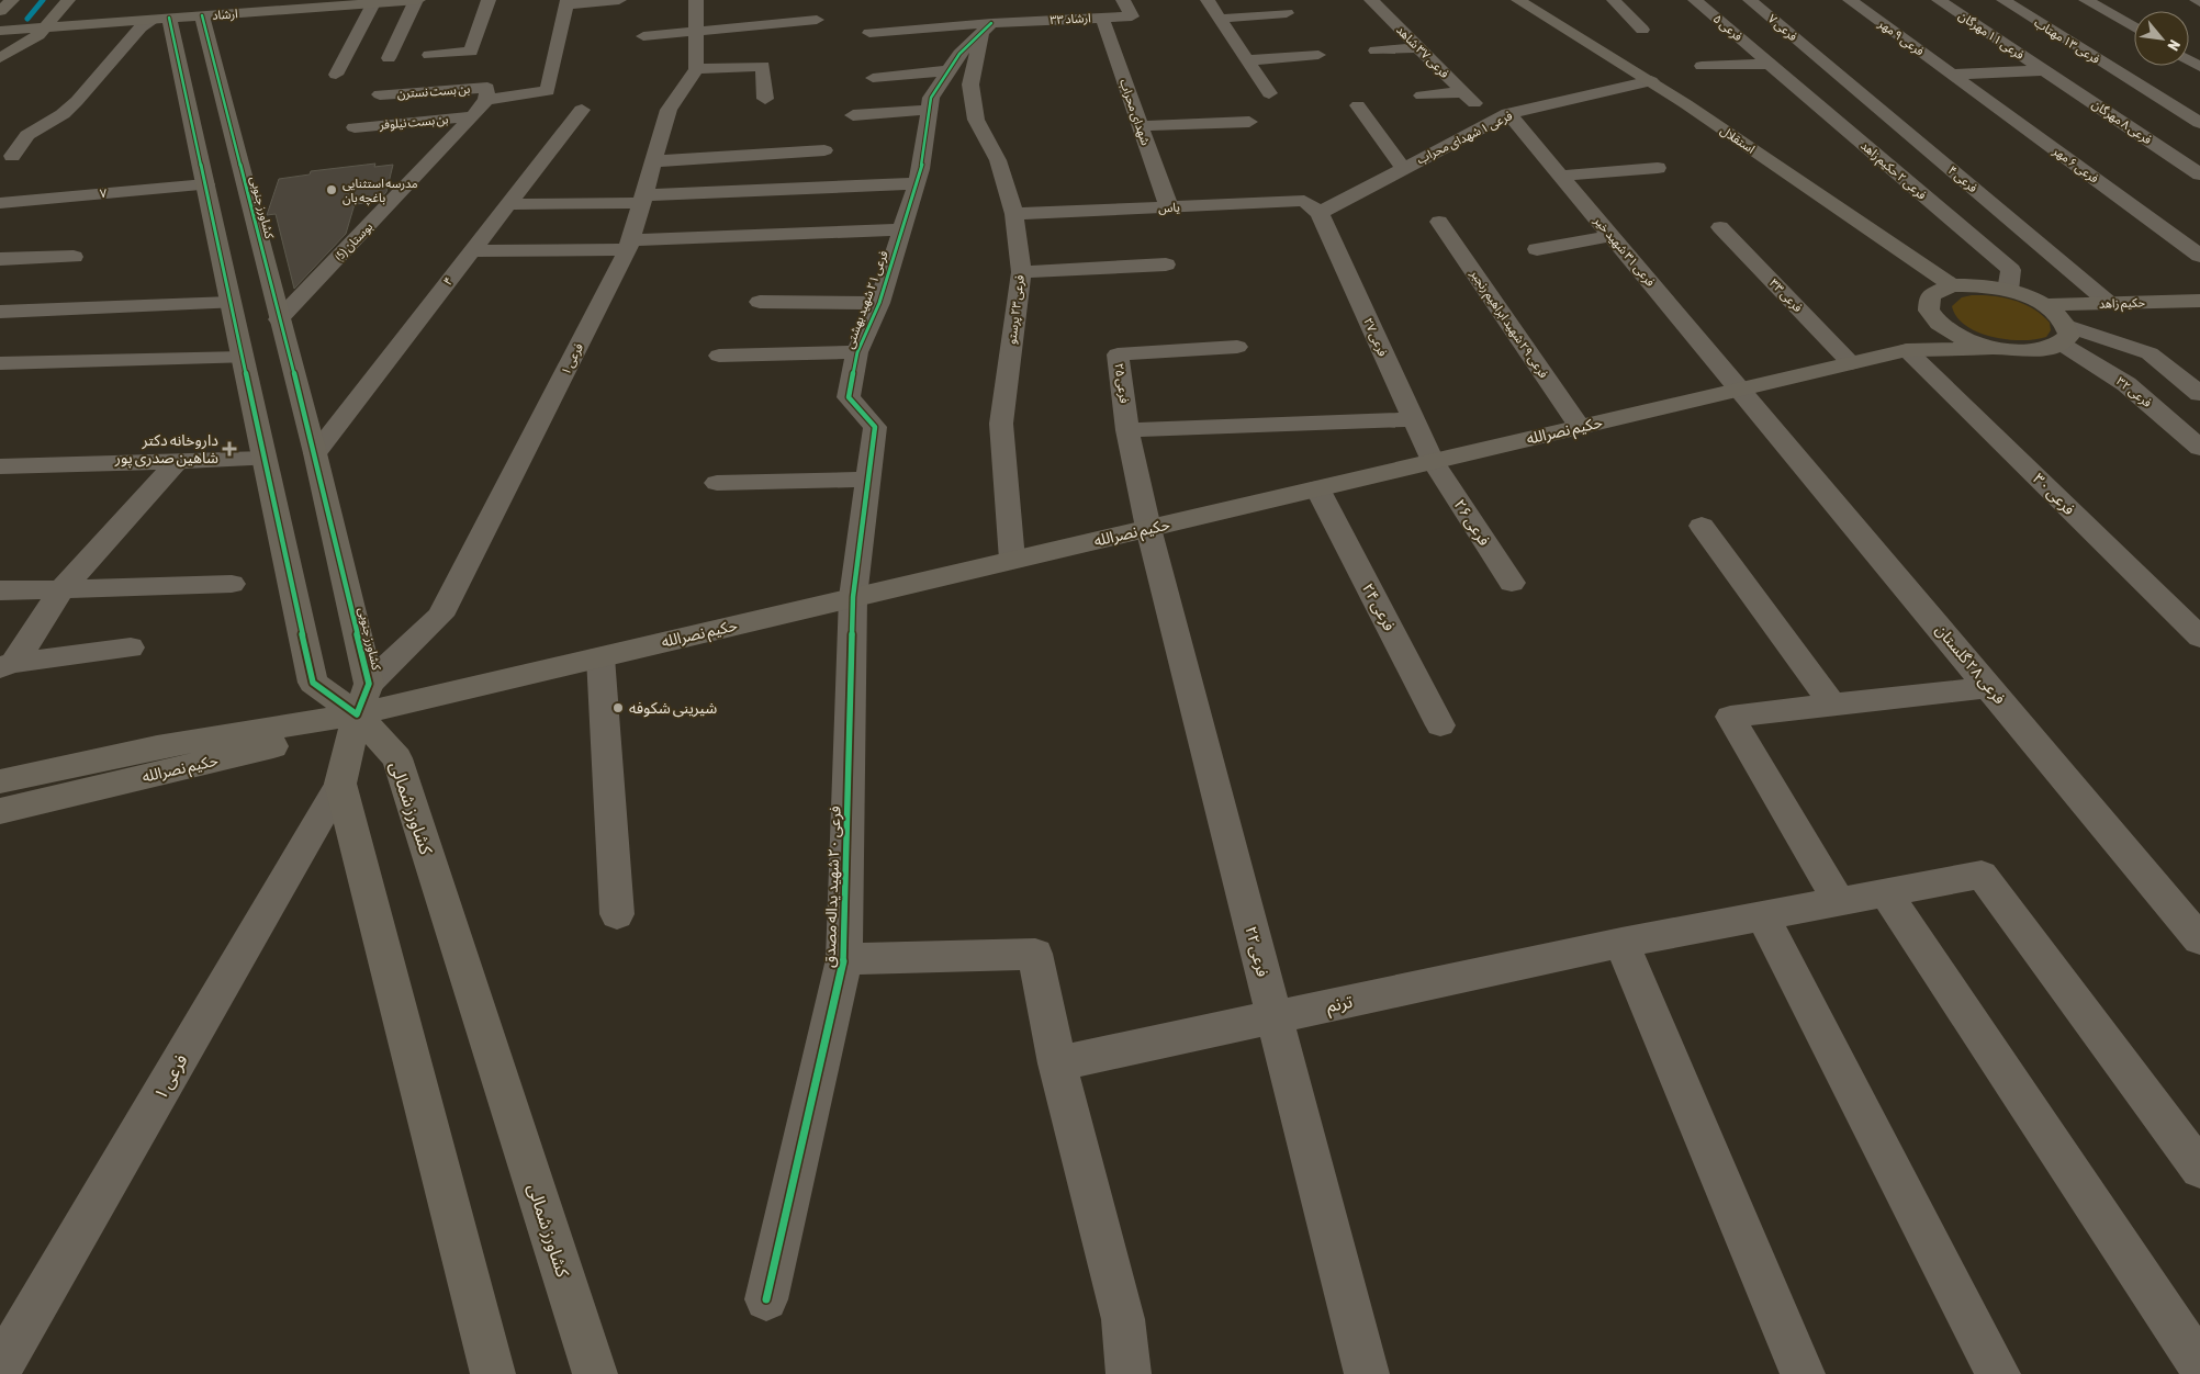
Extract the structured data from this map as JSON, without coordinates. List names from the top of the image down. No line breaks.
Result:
{"streets":{"main road":["ارشاد","استقلال","کشاورز جنوبی","حکیم زاهد","حکیم نصرالله","کشاورز شمالی"],"street":["ارشاد ۳۳","فرعی ۵","فرعی ۷","فرعی ۱۱ مهرگان","فرعی ۹ مهر","فرعی ۱۳ مهتاب","فرعی ۳۷ شاهد","بن بست نسترن","شهدای محراب","بن بست نیلوفر","فرعی ۸ مهرگان","فرعی ۱ شهدای محراب","فرعی ۶ مهر","فرعی ۲ حکیم زاهد","فرعی ۴","۷","یاس","بوستان (5)","فرعی ۳۱ شهید خیر","۴","فرعی ۳۳","فرعی ۲۱ شهید بهشتی","فرعی ۲۳ پرستو","فرعی ۲۹ شهید ابراهیم رنجبر","فرعی ۲۷","فرعی ۱","فرعی ۲۵","فرعی ۳۲","فرعی ۳۰","فرعی ۲۶","فرعی ۲۴","فرعی ۲۸ گلستان","فرعی ۲۰ شهید یداله مصدق","فرعی ۲۲","ترنم"]},"crossings":[["ارشاد","کشاورز جنوبی"],["ارشاد ۳۳","شهدای محراب"],["ارشاد ۳۳","فرعی ۲۱ شهید بهشتی"],["ارشاد ۳۳","فرعی ۲۳ پرستو"],["فرعی ۵","فرعی ۲ حکیم زاهد"],["فرعی ۷","فرعی ۴"],["فرعی ۱۱ مهرگان","فرعی ۸ مهرگان"],["فرعی ۹ مهر","فرعی ۶ مهر"],["بن بست نسترن","بوستان (5)"],["شهدای محراب","یاس"],["بن بست نیلوفر","بوستان (5)"],["فرعی ۱ شهدای محراب","استقلال"],["فرعی ۱ شهدای محراب","یاس"],["فرعی ۱ شهدای محراب","فرعی ۳۱ شهید خیر"],["فرعی ۱ شهدای محراب","فرعی ۲۷"],["فرعی ۴","حکیم زاهد"],["کشاورز جنوبی","بوستان (5)"],["کشاورز جنوبی","۴"],["کشاورز جنوبی","فرعی ۱"],["کشاورز جنوبی","حکیم نصرالله"],["کشاورز جنوبی","کشاورز شمالی"],["یاس","فرعی ۲۳ پرستو"],["یاس","فرعی ۲۷"],["فرعی ۳۱ شهید خیر","حکیم نصرالله"],["فرعی ۳۱ شهید خیر","فرعی ۲۸ گلستان"],["فرعی ۳۳","حکیم نصرالله"],["فرعی ۲۱ شهید بهشتی","فرعی ۲۳ پرستو"],["فرعی ۲۱ شهید بهشتی","حکیم نصرالله"],["فرعی ۲۱ شهید بهشتی","فرعی ۲۰ شهید یداله مصدق"],["فرعی ۲۳ پرستو","حکیم نصرالله"],["فرعی ۲۹ شهید ابراهیم رنجبر","حکیم نصرالله"],["فرعی ۲۷","حکیم نصرالله"],["فرعی ۲۷","فرعی ۲۶"],["فرعی ۱","حکیم نصرالله"],["فرعی ۱","کشاورز شمالی"],["فرعی ۲۵","حکیم نصرالله"],["فرعی ۲۵","فرعی ۲۲"],["حکیم نصرالله","فرعی ۳۰"],["حکیم نصرالله","فرعی ۲۶"],["حکیم نصرالله","فرعی ۲۴"],["حکیم نصرالله","فرعی ۲۸ گلستان"],["حکیم نصرالله","کشاورز شمالی"],["حکیم نصرالله","فرعی ۲۰ شهید یداله مصدق"],["حکیم نصرالله","فرعی ۲۲"],["فرعی ۲۲","ترنم"]],"places":{"other":["مدرسه استثنایی باغچه بان","شیرینی شکوفه"],"health":["داروخانه دکتر شاهین صدری پور"]},"north":"bottom right"}
